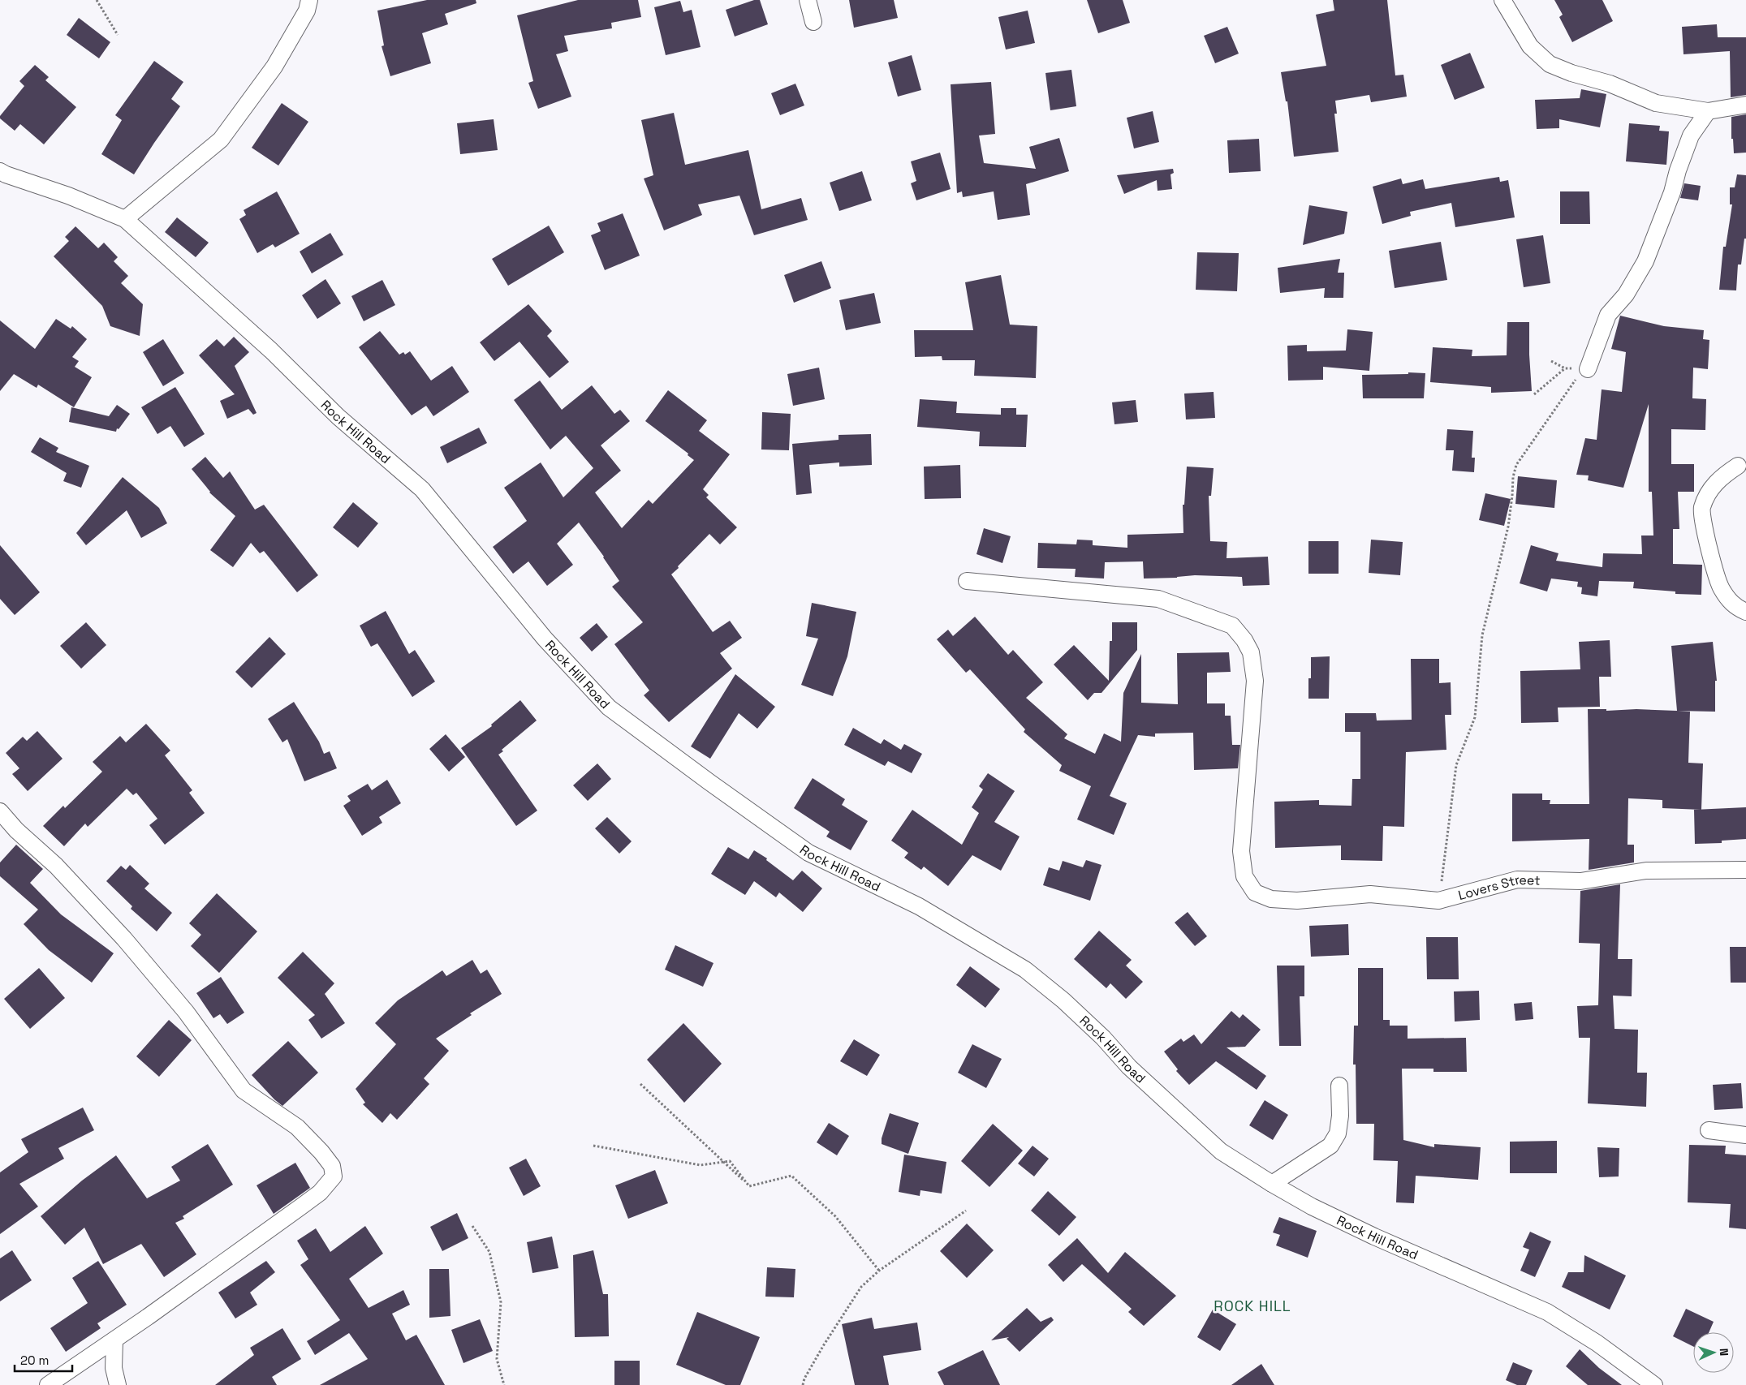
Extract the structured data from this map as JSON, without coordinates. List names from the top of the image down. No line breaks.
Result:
{"streets":{"street":["Rock Hill Road","Lovers Street"]},"districts":["ROCK HILL"],"scale_bar":"20 m","north":"right"}
